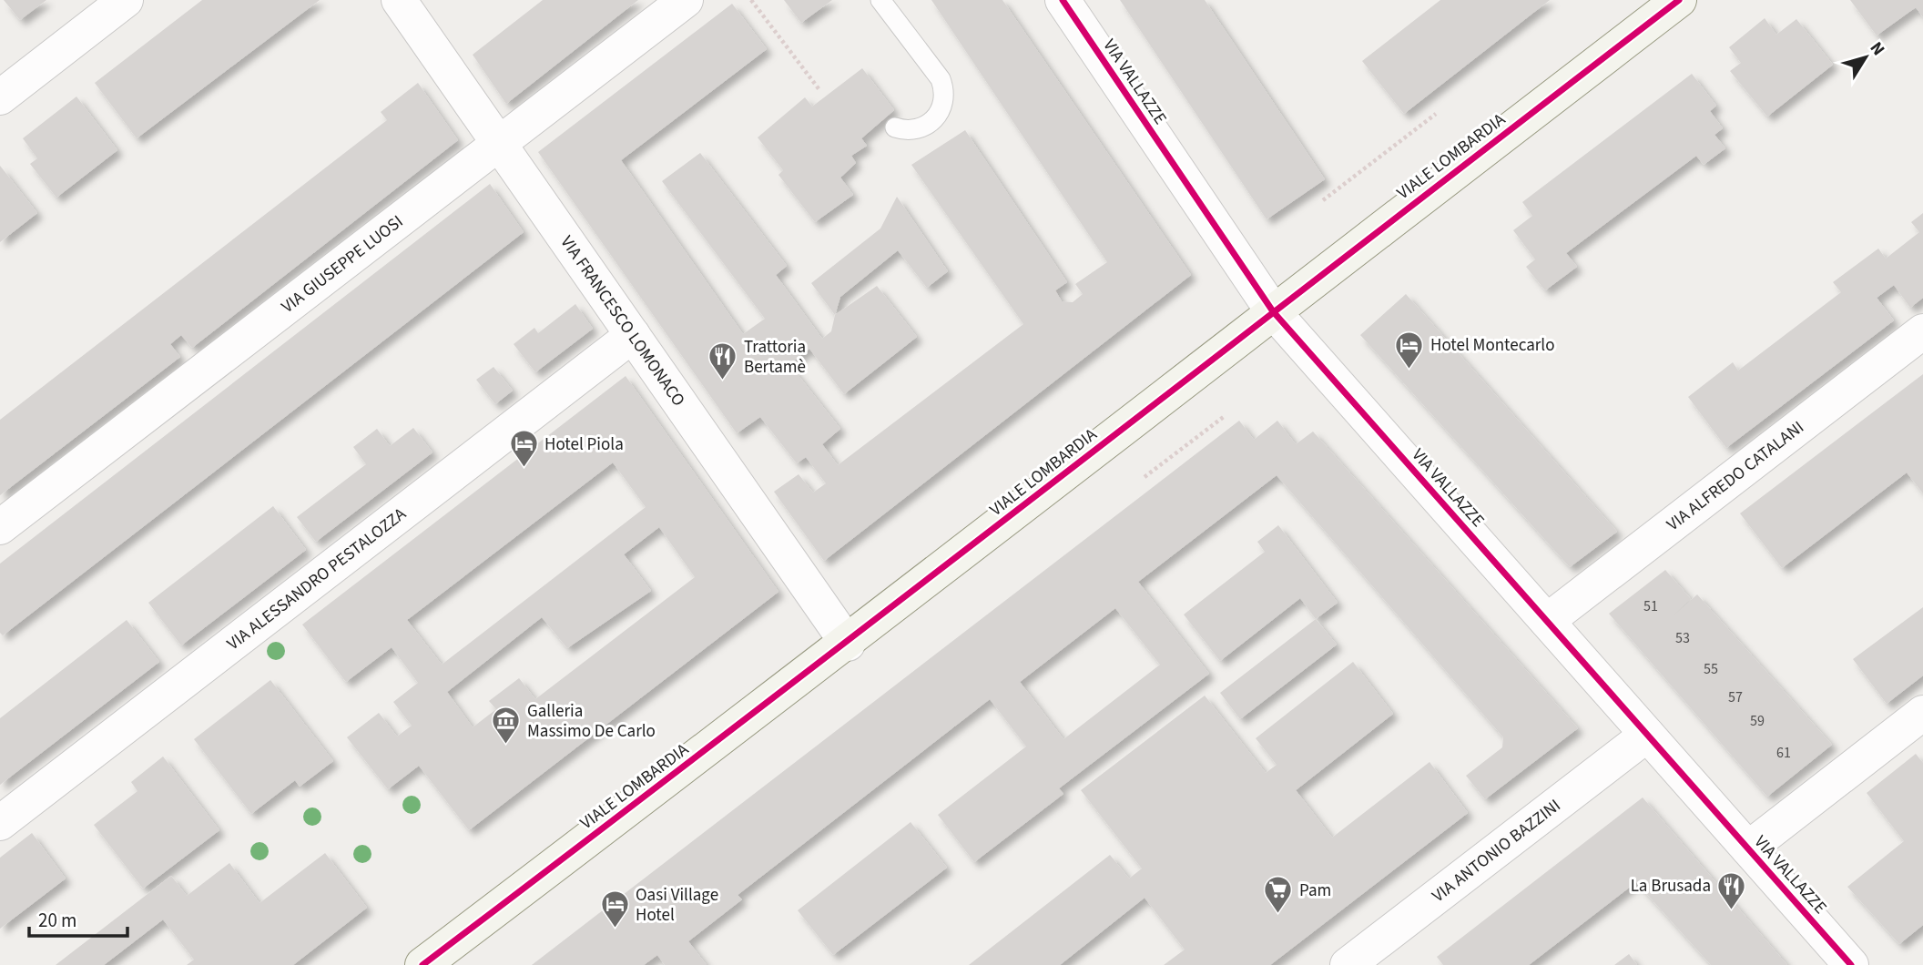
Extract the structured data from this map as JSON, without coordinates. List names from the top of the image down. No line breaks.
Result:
{"streets":{"street":["VIA VALLAZZE","VIALE LOMBARDIA","VIA GIUSEPPE LUOSI","VIA FRANCESCO LOMONACO","VIA ALFREDO CATALANI","VIA ALESSANDRO PESTALOZZA","VIA ANTONIO BAZZINI"]},"crossings":[["VIA VALLAZZE","VIALE LOMBARDIA"],["VIA VALLAZZE","VIA ALFREDO CATALANI"],["VIA VALLAZZE","VIA ANTONIO BAZZINI"],["VIALE LOMBARDIA","VIA FRANCESCO LOMONACO"],["VIA GIUSEPPE LUOSI","VIA FRANCESCO LOMONACO"],["VIA FRANCESCO LOMONACO","VIA ALESSANDRO PESTALOZZA"]],"places":{"hotel":["Hotel Montecarlo","Hotel Piola","Oasi Village Hotel"],"restaurant":["Trattoria Bertamè","La Brusada"],"museum":["Galleria Massimo De Carlo"],"supermarket":["Pam"]},"house_numbers":["51","53","55","57","59","61"],"scale_bar":"20 m","north":"top right"}
